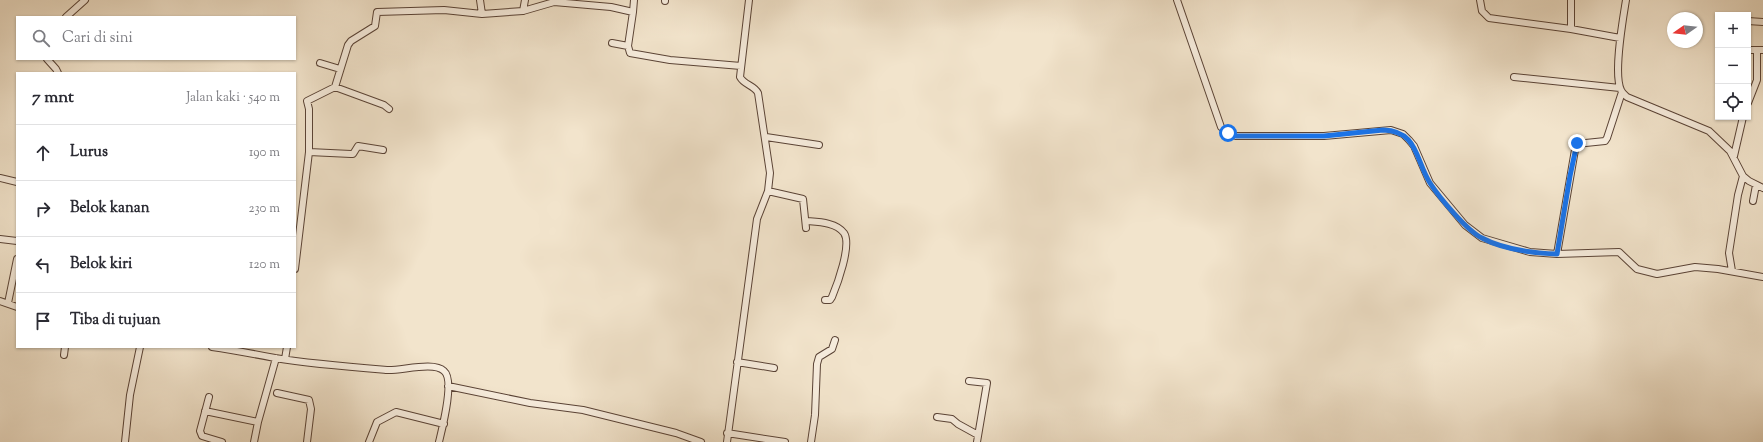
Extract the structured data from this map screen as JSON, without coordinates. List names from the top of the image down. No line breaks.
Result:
{"north":"left","page":{"map_buttons":["+","−"],"search":"Cari di sini","heading":["7 mnt","Jalan kaki · 540 m"],"list":[["Lurus","190 m"],["Belok kanan","230 m"],["Belok kiri","120 m"],"Tiba di tujuan"]}}
